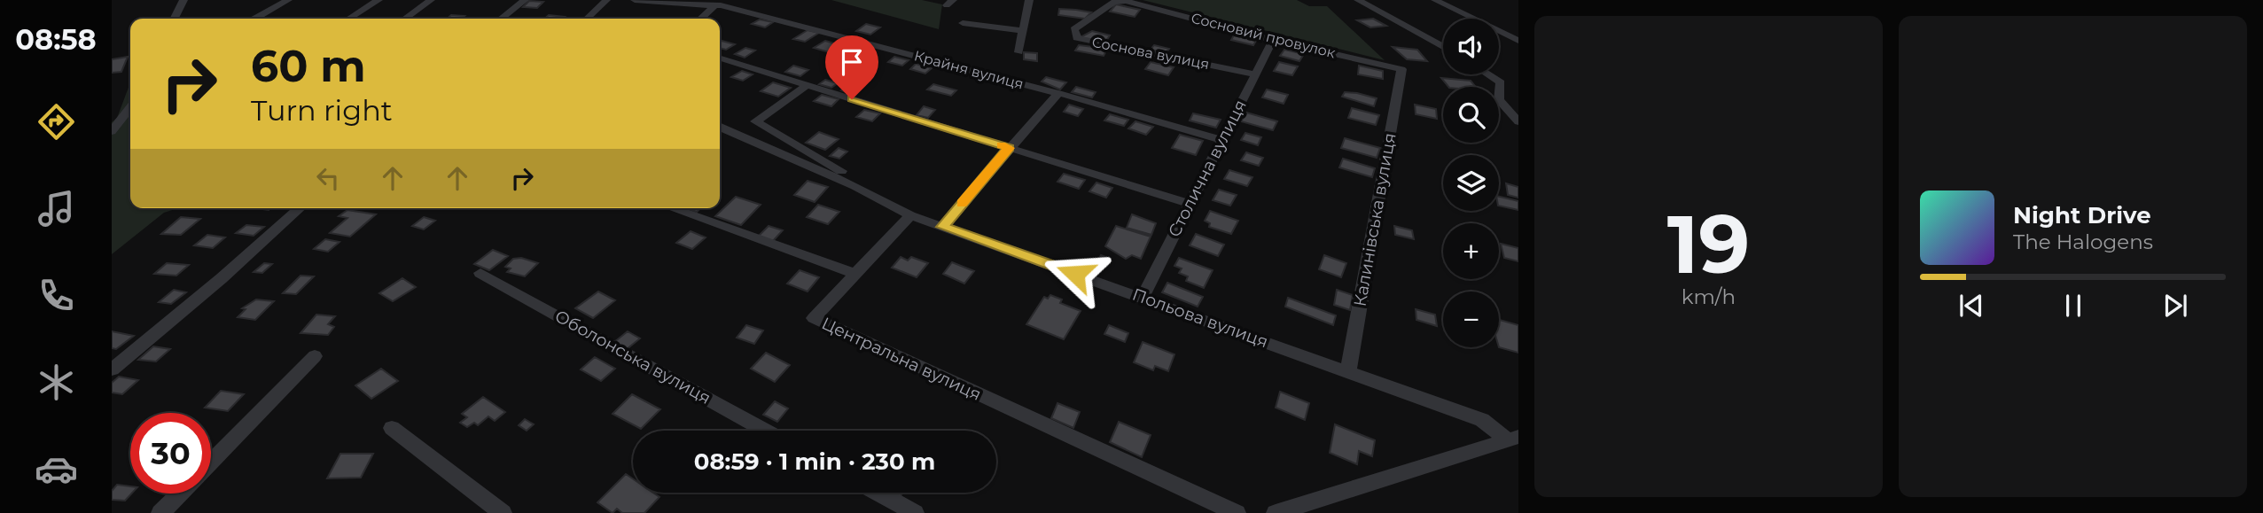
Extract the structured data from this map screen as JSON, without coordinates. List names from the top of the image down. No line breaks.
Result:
{"streets":{"street":["Сосновий провулок","Соснова вулиця","Крайня вулиця","Столична вулиця","Калинівська вулиця","Польова вулиця","Оболонська вулиця","Центральна вулиця"]},"crossings":[["Сосновий провулок","Соснова вулиця"],["Сосновий провулок","Столична вулиця"],["Сосновий провулок","Калинівська вулиця"],["Соснова вулиця","Столична вулиця"],["Крайня вулиця","Столична вулиця"],["Столична вулиця","Польова вулиця"],["Калинівська вулиця","Польова вулиця"]],"page":{"tabs":"08:58","tile":["19","km/h"],"map_buttons":["+","−"],"turn":["60 m","Turn right"],"song":["Night Drive","The Halogens"],"limit":"30","trip":"08:59 · 1 min · 230 m"}}
